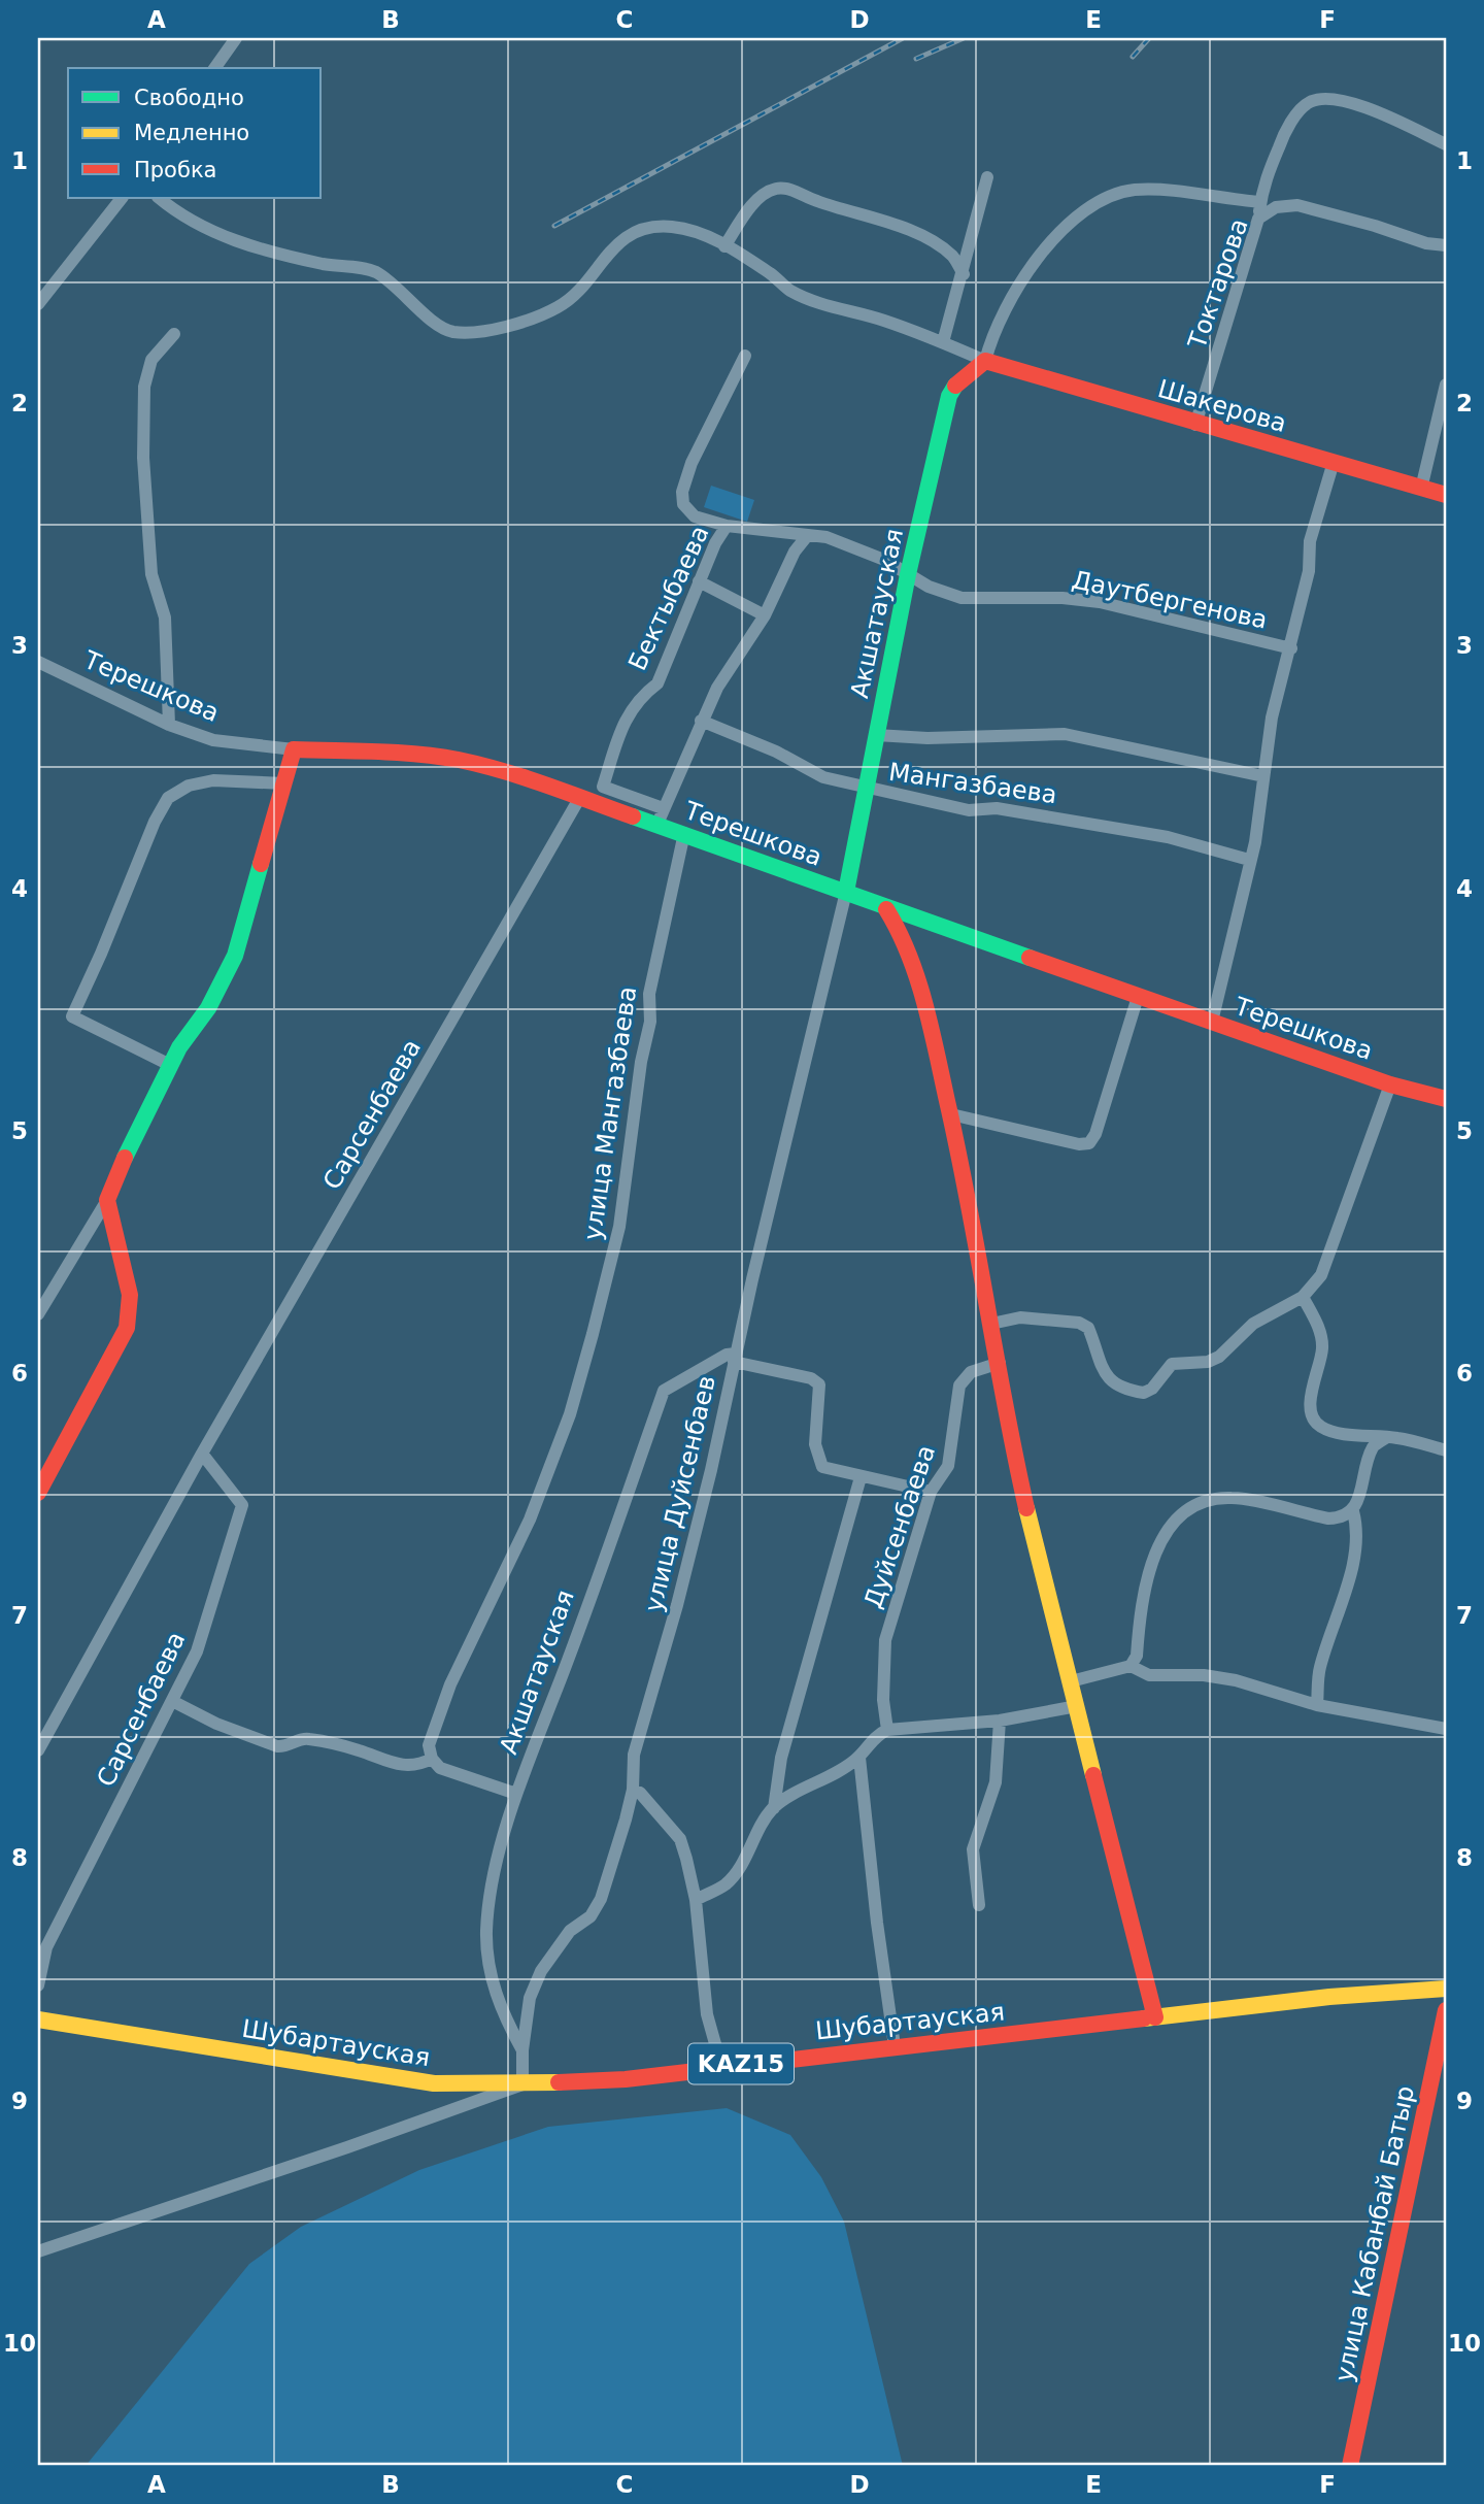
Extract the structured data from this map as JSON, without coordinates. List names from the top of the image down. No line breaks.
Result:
{"streets":{"street":["Токтарова","Шакерова","Бектыбаева","Даутбергенова","Акшатауская","Терешкова","Мангазбаева","улица Мангазбаева","Сарсенбаева","улица Дуйсенбаев","Дуйсенбаева","Шубартауская","KAZ15","улица Кабанбай Батыр"]},"crossings":[["Токтарова","Шакерова"],["Шакерова","Акшатауская"],["Бектыбаева","Даутбергенова"],["Бектыбаева","Терешкова"],["Даутбергенова","Акшатауская"],["Акшатауская","Терешкова"],["Акшатауская","Мангазбаева"],["Акшатауская","улица Дуйсенбаев"],["Терешкова","улица Мангазбаева"],["Терешкова","Сарсенбаева"],["Терешкова","улица Дуйсенбаев"],["улица Дуйсенбаев","Шубартауская"]],"legend":["Свободно","Медленно","Пробка"],"grid":{"columns":["A","B","C","D","E","F"],"rows":["1","2","3","4","5","6","7","8","9","10"]}}
